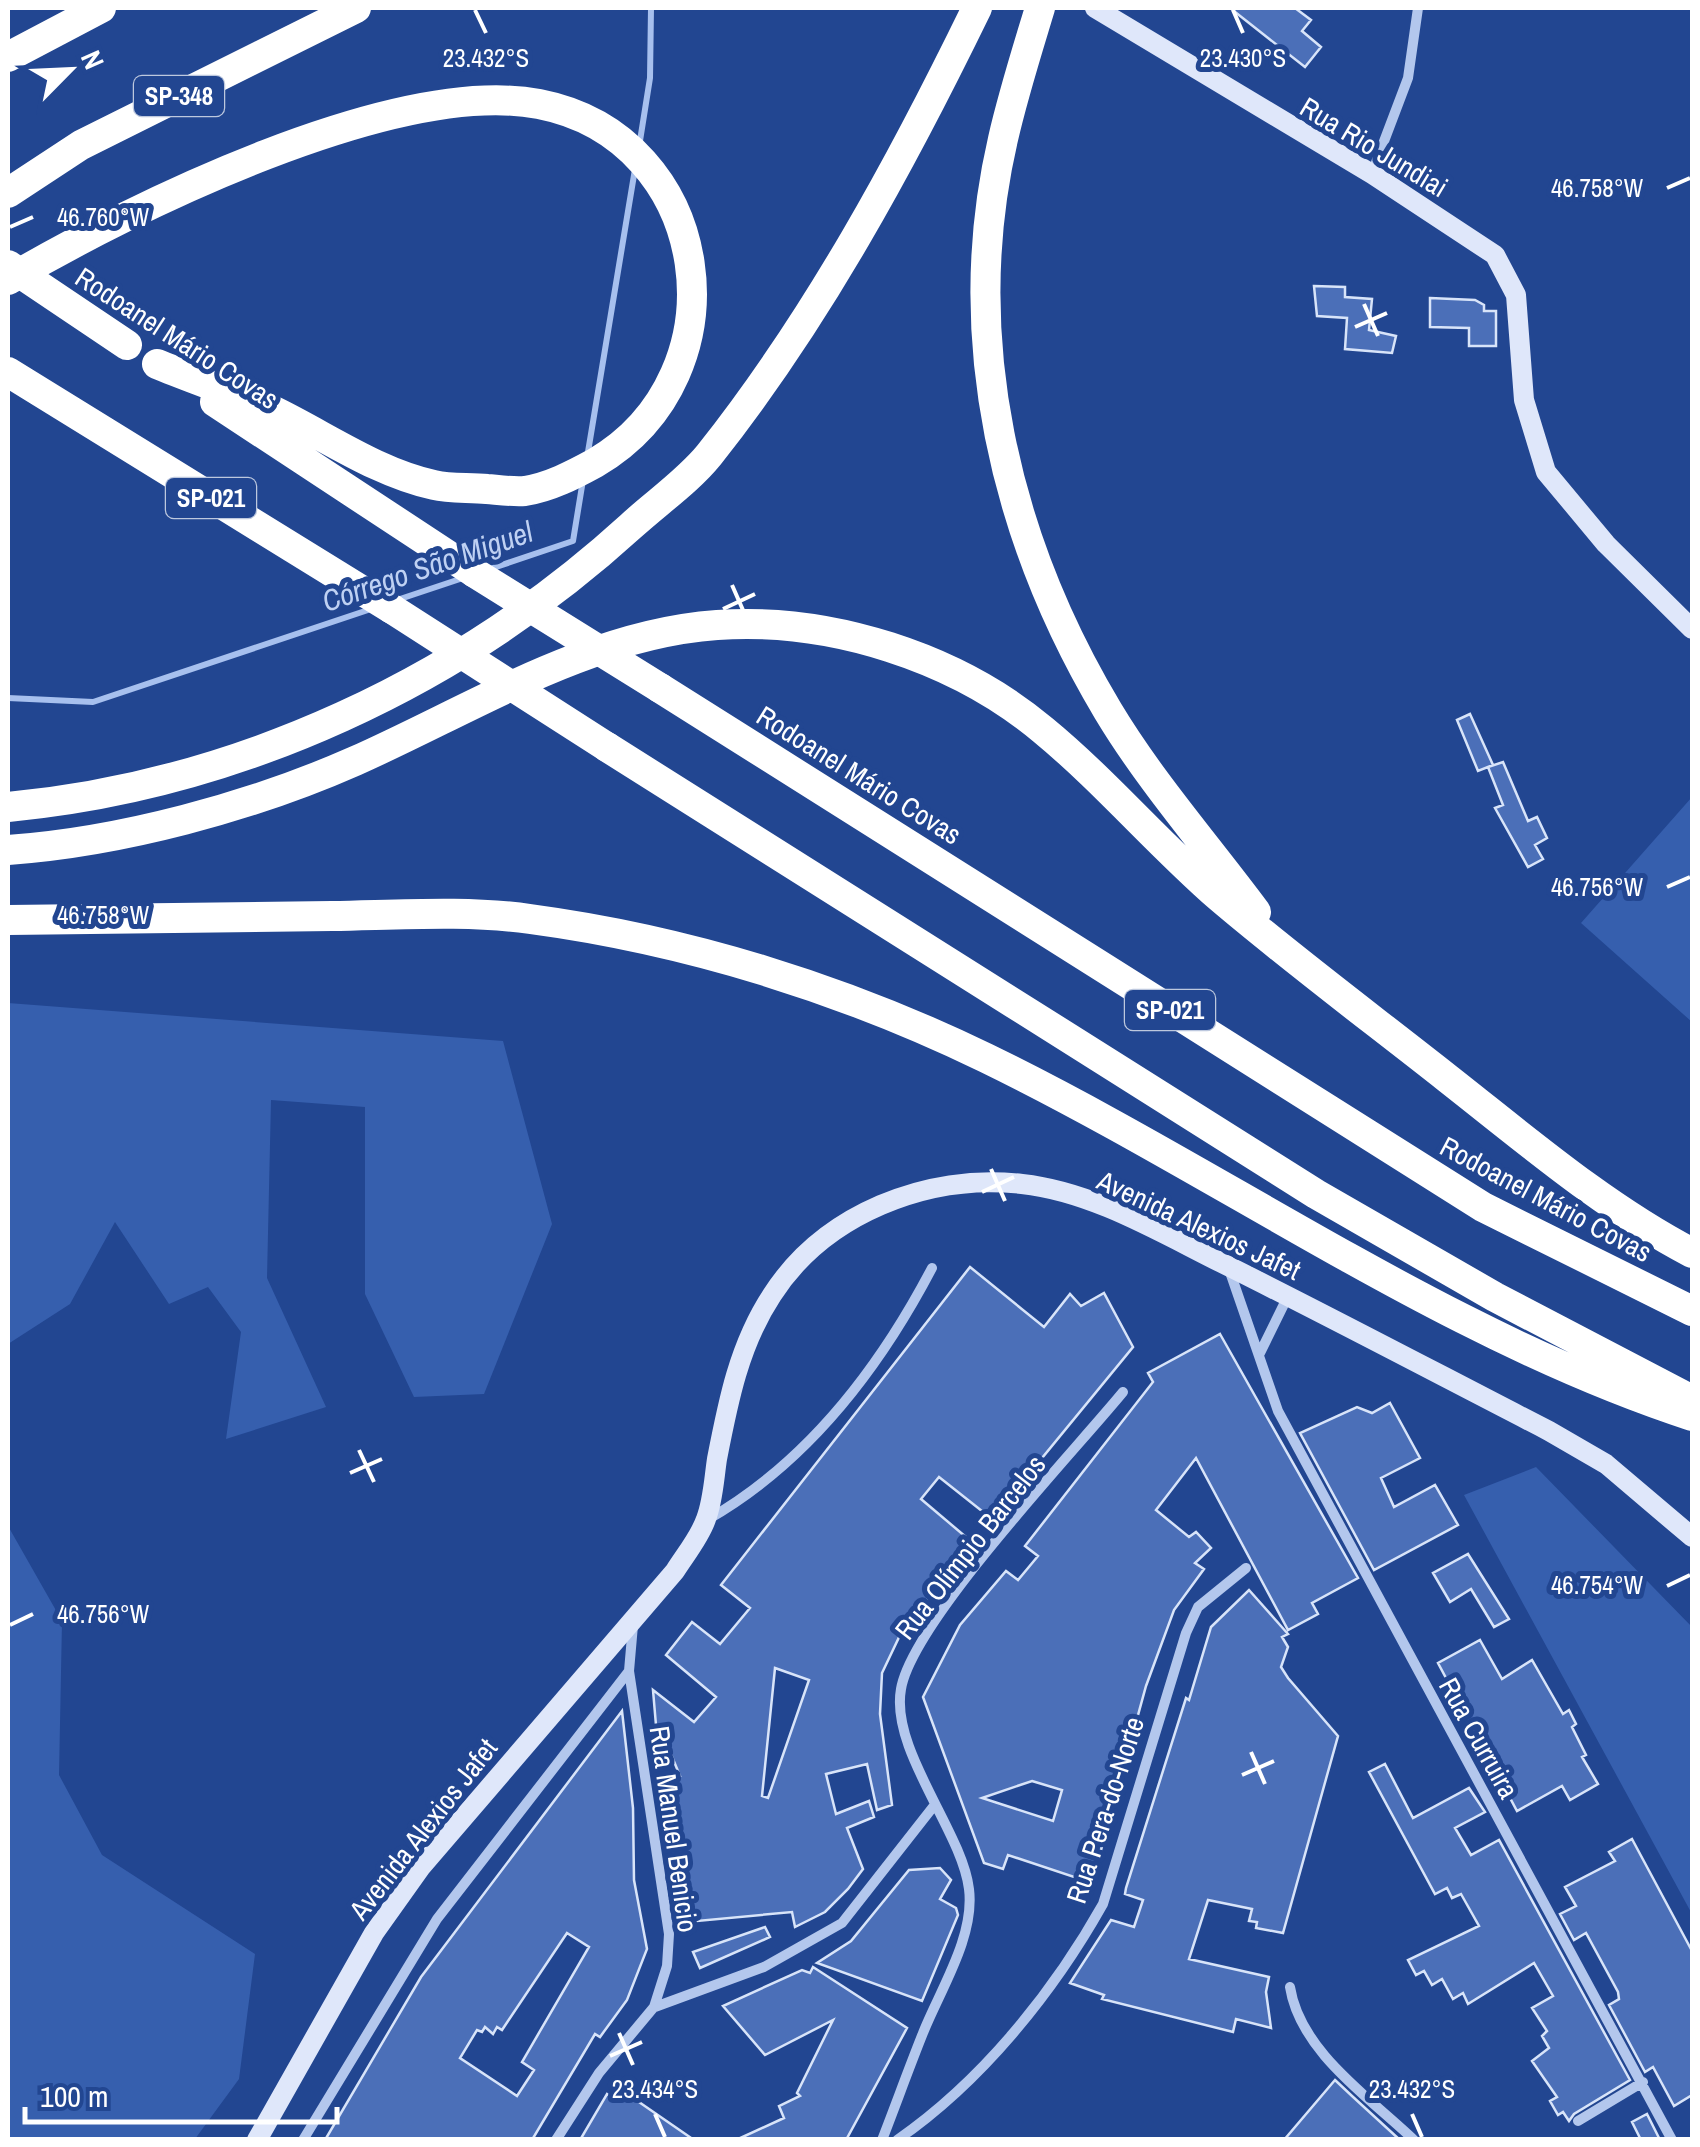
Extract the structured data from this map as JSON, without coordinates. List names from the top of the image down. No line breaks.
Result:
{"streets":{"highway":["SP-348","Rodoanel Mário Covas","SP-021"],"main road":["Rua Rio Jundiai","Avenida Alexios Jafet"],"street":["Rua Olímpio Barcelos","Rua Curruira","Rua Pera-do-Norte","Rua Manuel Benicio"]},"crossings":[["Avenida Alexios Jafet","Rua Curruira"]],"water":["Córrego São Miguel"],"scale_bar":"100 m","north":"top right","coordinates":["23.432°S","23.430°S","46.758°W","46.760°W","46.756°W","46.754°W","23.434°S"]}
